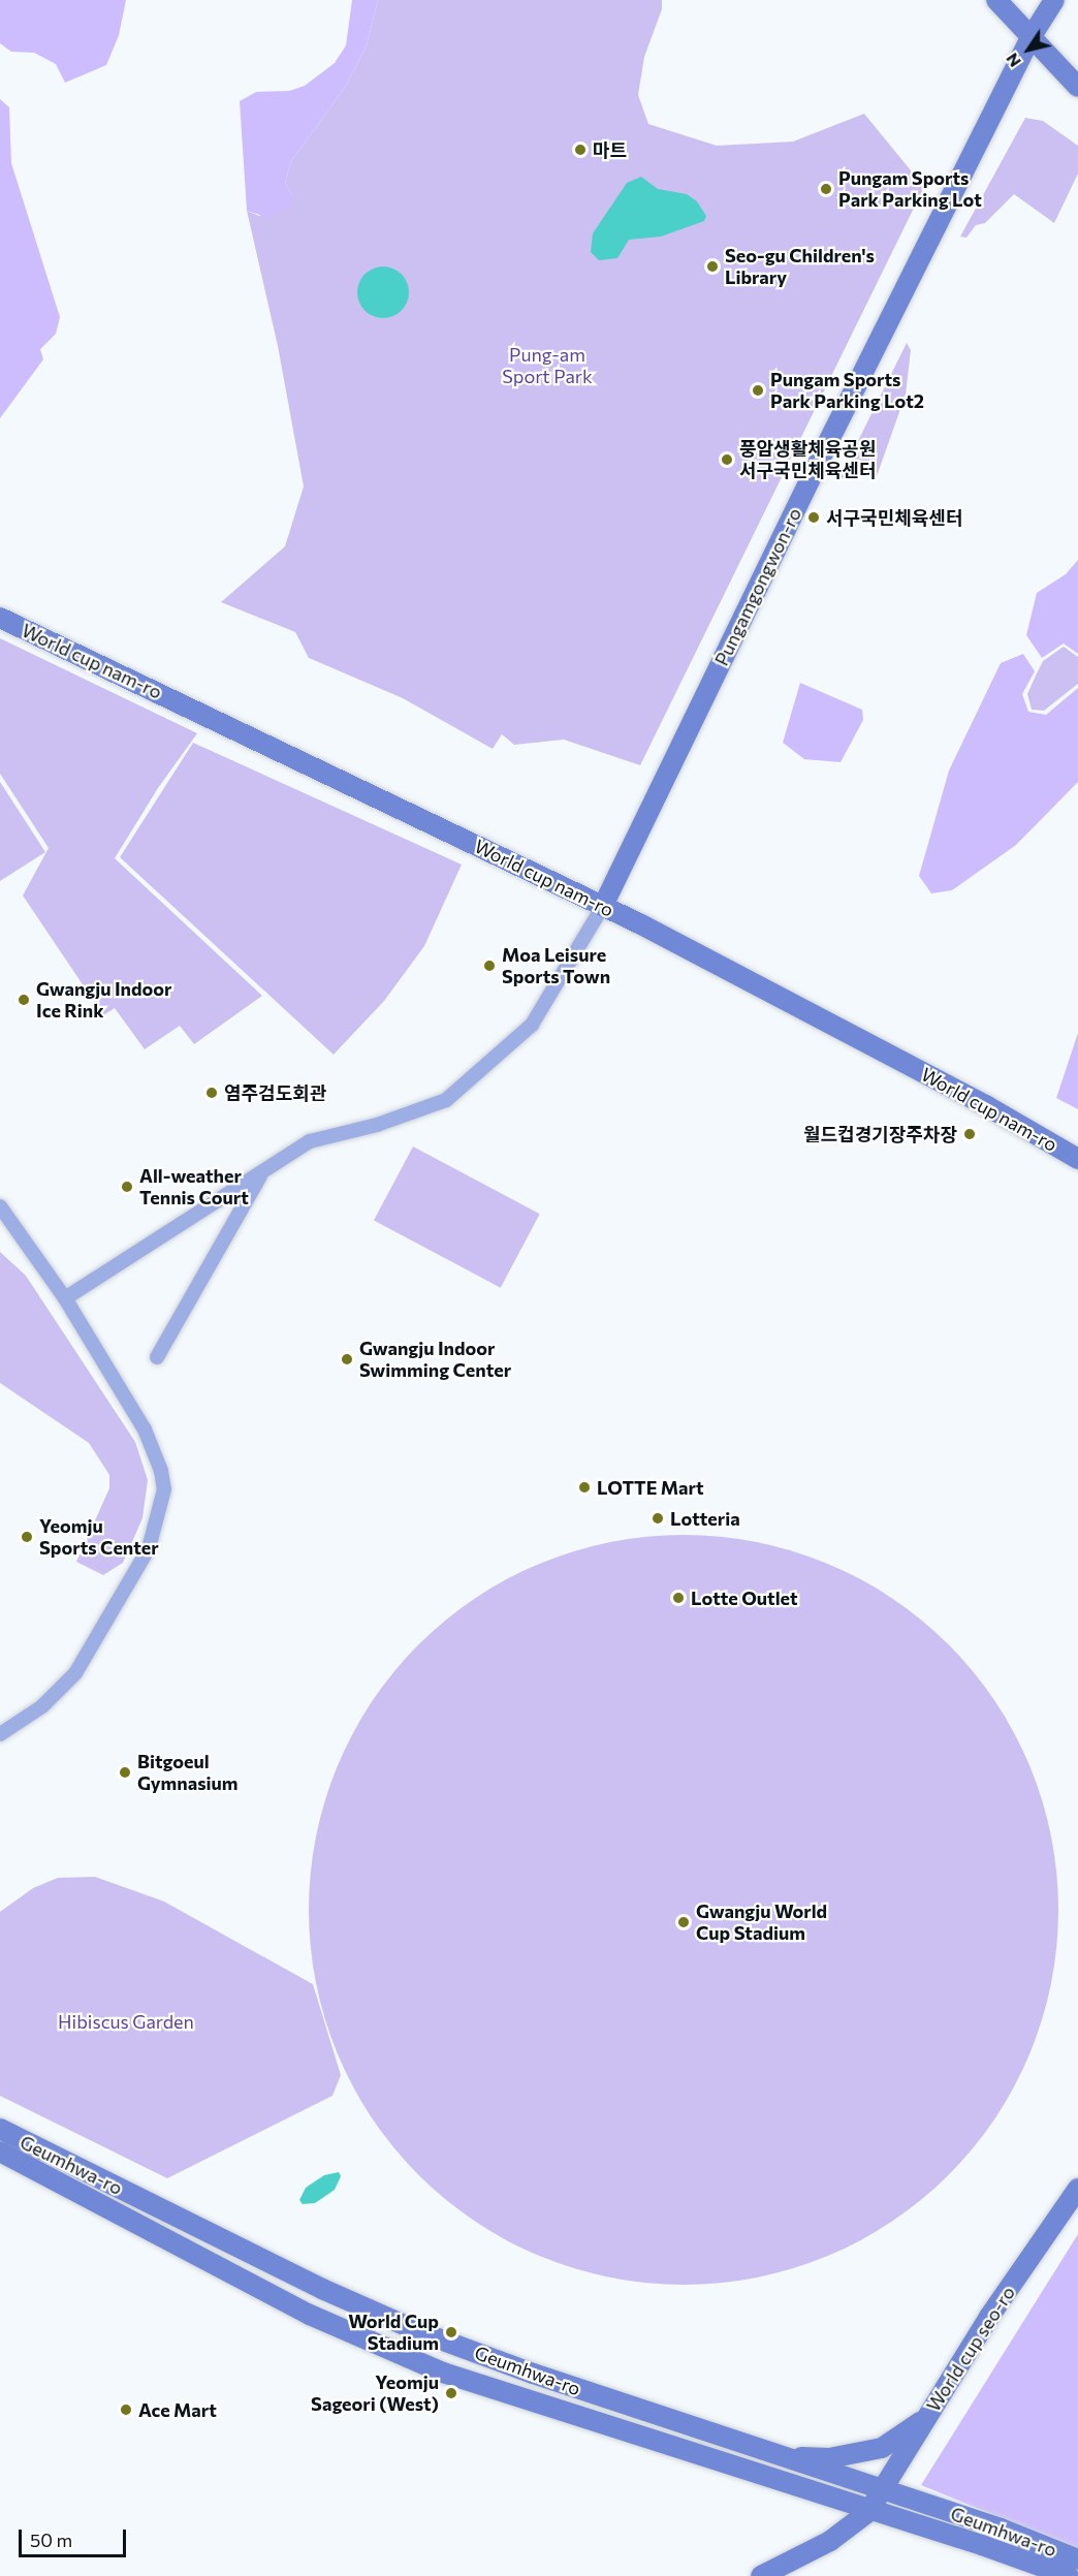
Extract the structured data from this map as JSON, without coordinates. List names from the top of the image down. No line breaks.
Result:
{"streets":{"street":["Pungamgongwon-ro","World cup nam-ro","Geumhwa-ro","World cup seo-ro"]},"crossings":[["Pungamgongwon-ro","World cup nam-ro"],["Geumhwa-ro","World cup seo-ro"]],"parks":["Pung-am Sport Park","Hibiscus Garden"],"places":["마트","Pungam Sports Park Parking Lot","Seo-gu Children's Library","Pungam Sports Park Parking Lot2","풍암생활체육공원 서구국민체육센터","서구국민체육센터","Moa Leisure Sports Town","Gwangju Indoor Ice Rink","염주검도회관","월드컵경기장주차장","All-weather Tennis Court","Gwangju Indoor Swimming Center","LOTTE Mart","Lotteria","Yeomju Sports Center","Lotte Outlet","Bitgoeul Gymnasium","Gwangju World Cup Stadium","World Cup Stadium","Yeomju Sageori (West)","Ace Mart"],"scale_bar":"50 m","north":"bottom left"}
